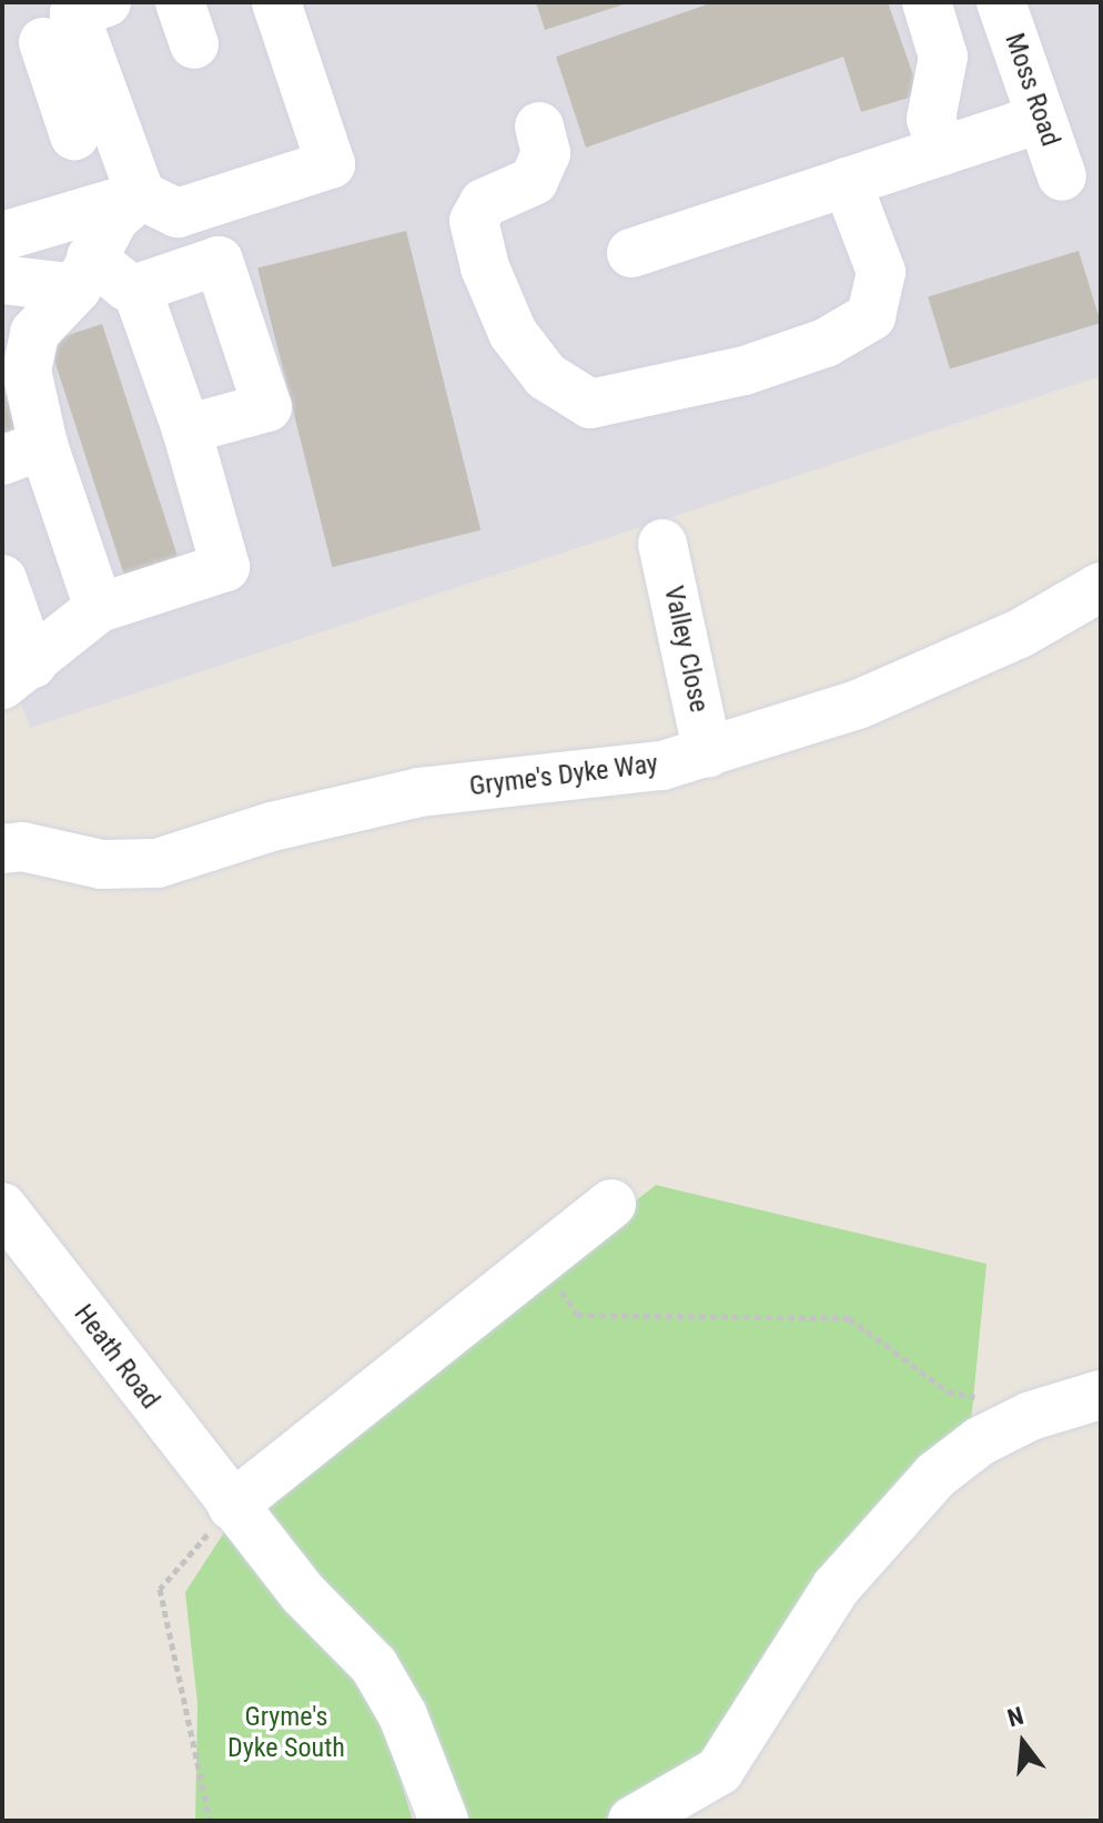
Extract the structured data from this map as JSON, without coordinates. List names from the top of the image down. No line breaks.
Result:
{"streets":{"street":["Moss Road","Valley Close","Gryme's Dyke Way","Heath Road"]},"crossings":[["Valley Close","Gryme's Dyke Way"]],"parks":["Gryme's Dyke South"],"north":"top"}
